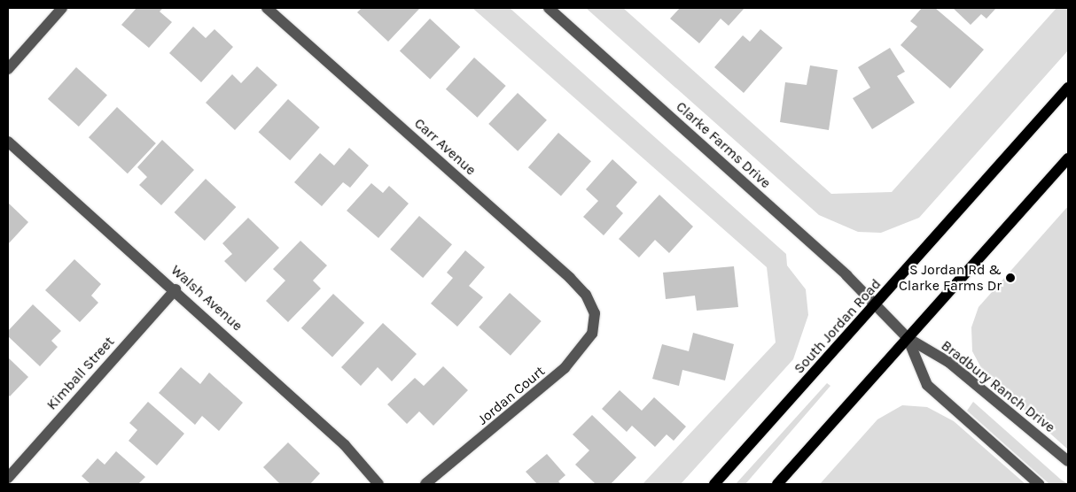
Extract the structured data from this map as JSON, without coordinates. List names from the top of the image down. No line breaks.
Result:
{"streets":{"main road":["South Jordan Road"],"street":["Clarke Farms Drive","Carr Avenue","Walsh Avenue","Kimball Street","Bradbury Ranch Drive","Jordan Court"]},"crossings":[["Clarke Farms Drive","South Jordan Road"],["Clarke Farms Drive","Bradbury Ranch Drive"],["Carr Avenue","Jordan Court"],["Walsh Avenue","Kimball Street"],["South Jordan Road","Bradbury Ranch Drive"]],"places":["S Jordan Rd & Clarke Farms Dr"]}
